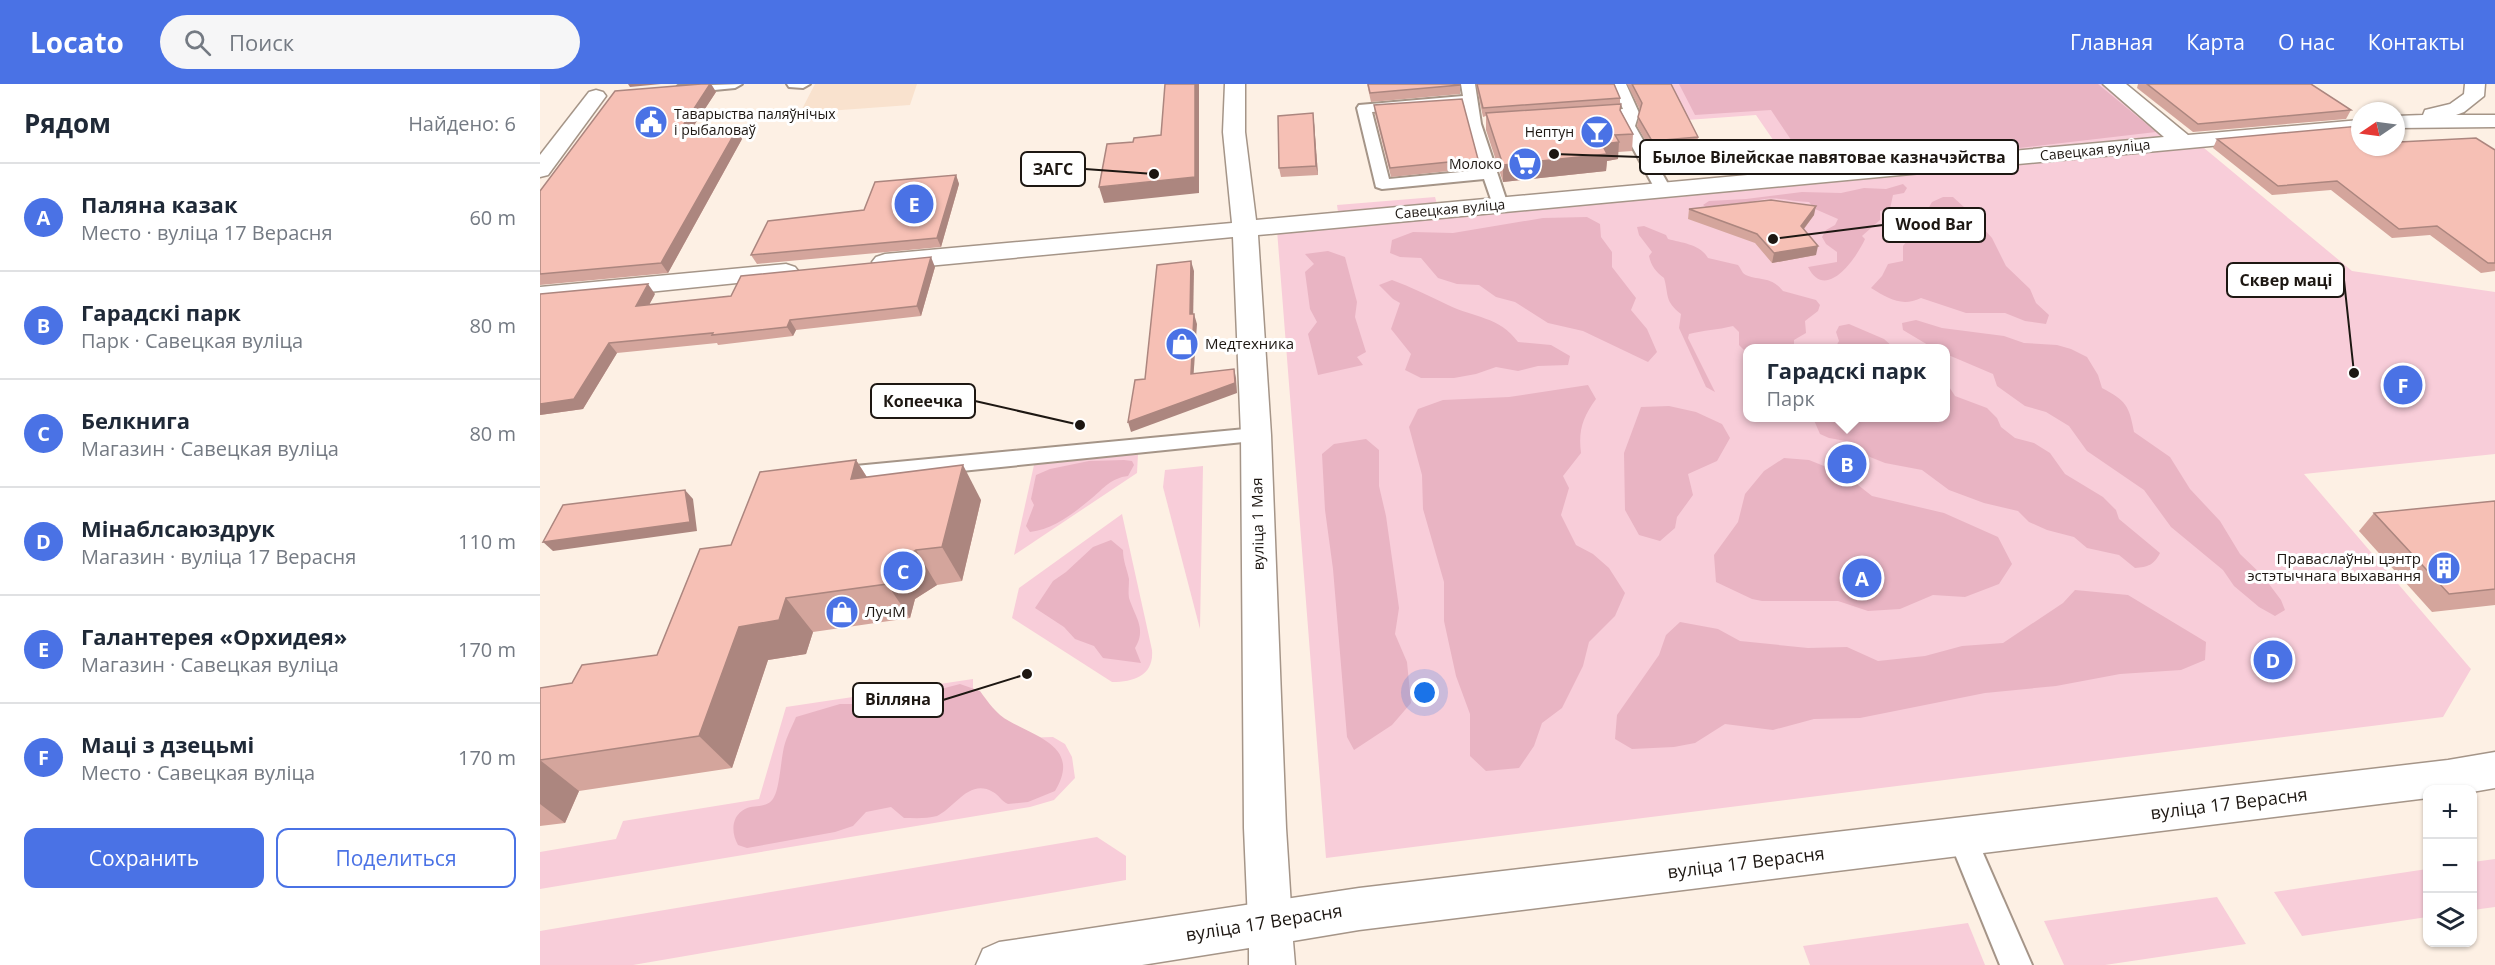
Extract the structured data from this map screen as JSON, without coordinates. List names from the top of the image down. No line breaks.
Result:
{"streets":{"street":["Савецкая вуліца","вуліца 1 Мая","вуліца 17 Верасня"]},"crossings":[["Савецкая вуліца","вуліца 1 Мая"],["вуліца 1 Мая","вуліца 17 Верасня"]],"places":{"public building":["Таварыства паляўнічых і рыбаловаў"],"bar":["Нептун"],"other":["Былое Вілейскае павятовае казначэйства","ЗАГС","Wood Bar","Сквер маці","Копеечка","Вілляна"],"supermarket":["Молоко"],"shop":["Медтехника","ЛучМ"],"building":["Праваслаўны цэнтр эстэтычнага выхавання"]},"north":"left","page":{"header":"Locato","search":"Поиск","nav":["Главная","Карта","О нас","Контакты"],"heading":["Рядом","Найдено: 6"],"list":[{"mark":"A","name":"Паляна казак","note":"Место · вуліца 17 Верасня","value":"60 m"},{"mark":"B","name":"Гарадскі парк","note":"Парк · Савецкая вуліца","value":"80 m"},{"mark":"C","name":"Белкнига","note":"Магазин · Савецкая вуліца","value":"80 m"},{"mark":"D","name":"Мінаблсаюздрук","note":"Магазин · вуліца 17 Верасня","value":"110 m"},{"mark":"E","name":"Галантерея «Орхидея»","note":"Магазин · Савецкая вуліца","value":"170 m"},{"mark":"F","name":"Маці з дзецьмі","note":"Место · Савецкая вуліца","value":"170 m"}],"pins":["E","F","B","C","A","D"],"popup":["Гарадскі парк","Парк"],"map_buttons":["+","−"],"buttons":["Сохранить","Поделиться"]}}
